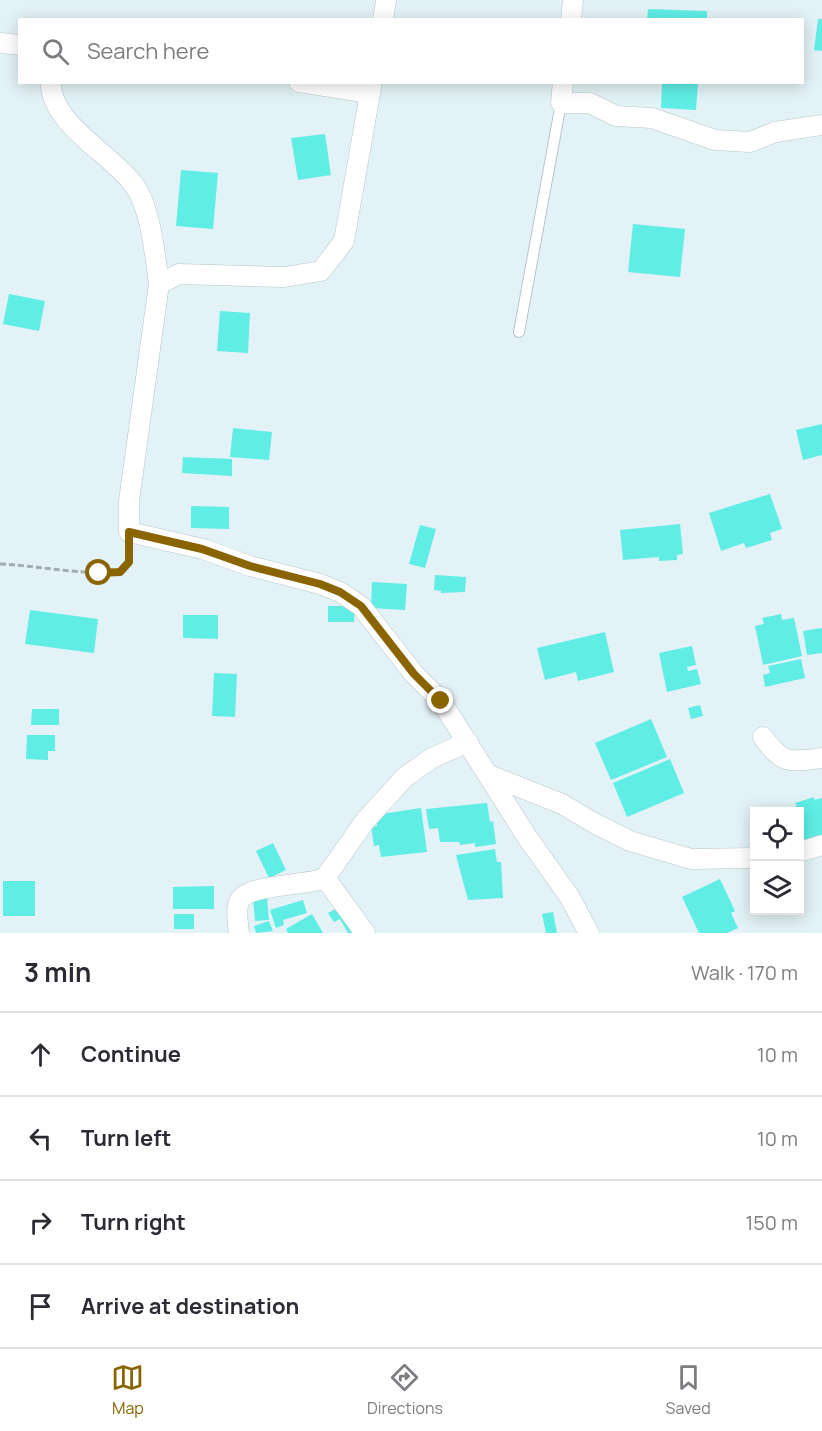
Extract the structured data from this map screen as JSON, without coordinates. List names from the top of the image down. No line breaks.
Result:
{"page":{"search":"Search here","heading":["3 min","Walk · 170 m"],"list":[["Continue","10 m"],["Turn left","10 m"],["Turn right","150 m"],"Arrive at destination"],"nav":["Map","Directions","Saved"]}}
